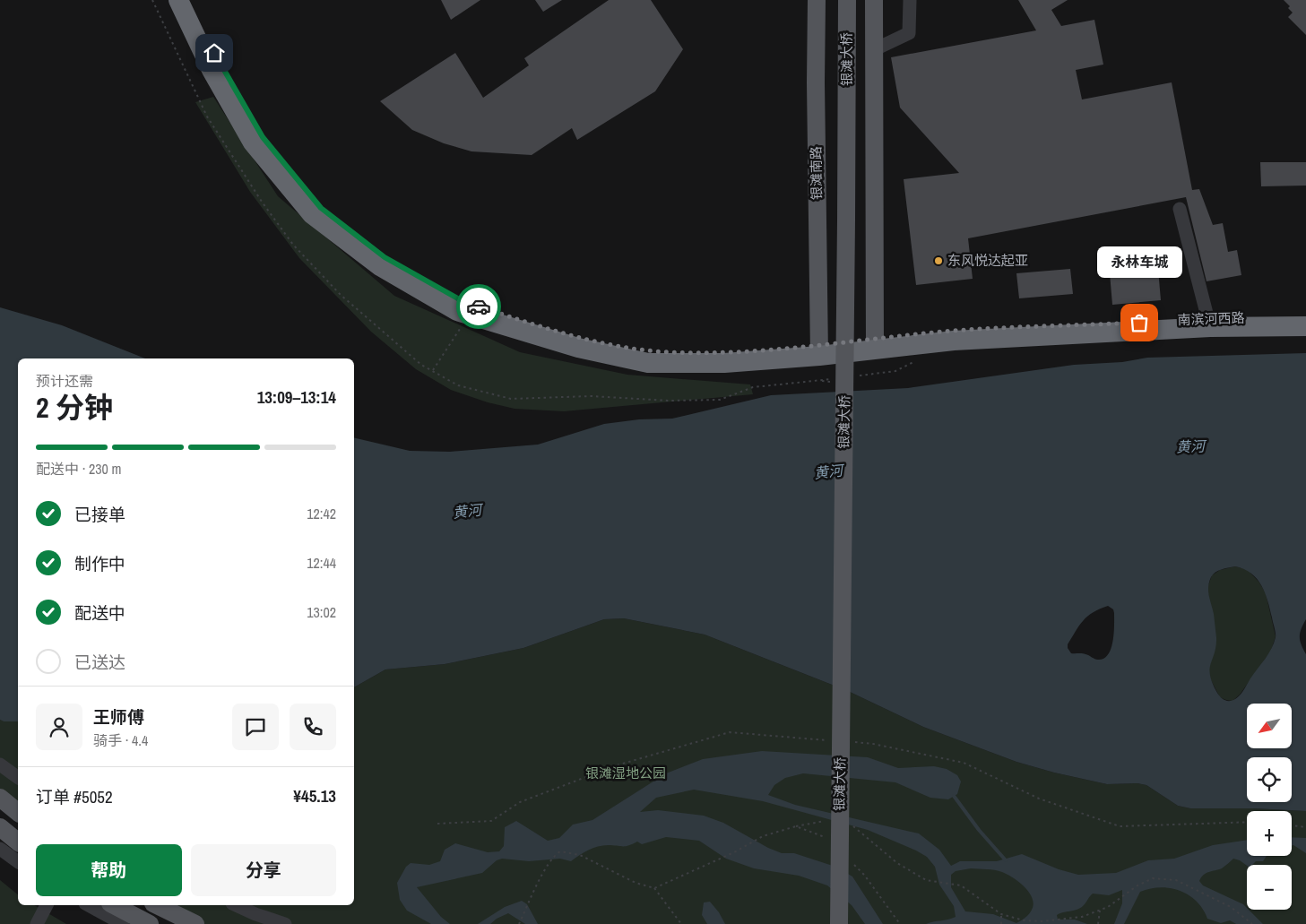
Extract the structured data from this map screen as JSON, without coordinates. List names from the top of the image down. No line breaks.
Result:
{"streets":{"highway":["南滨河西路"],"main road":["银滩大桥","银滩南路"]},"crossings":[["银滩南路","南滨河西路"]],"water":["黄河"],"parks":["银滩湿地公园"],"places":["东风悦达起亚","永林车城"],"north":"bottom left","page":{"bubble":"永林车城","heading":["2 分钟","预计还需","13:09–13:14"],"panel":["王师傅","骑手 · 4.4","订单 #5052","¥45.13"],"bar":"配送中 · 230 m","list":[["已接单","12:42"],["制作中","12:44"],["配送中","13:02"],"已送达"],"map_buttons":["+","−"],"buttons":["帮助","分享"]}}
